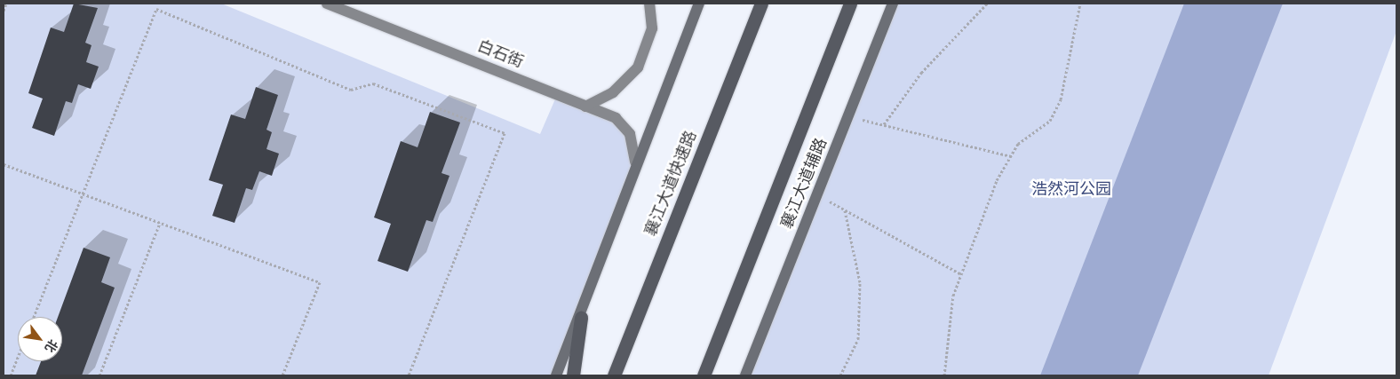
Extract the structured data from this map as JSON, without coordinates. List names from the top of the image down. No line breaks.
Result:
{"streets":{"highway":["襄江大道快速路"],"main road":["襄江大道辅路"],"street":["白石街"]},"parks":["浩然河公园"],"north":"bottom right"}
